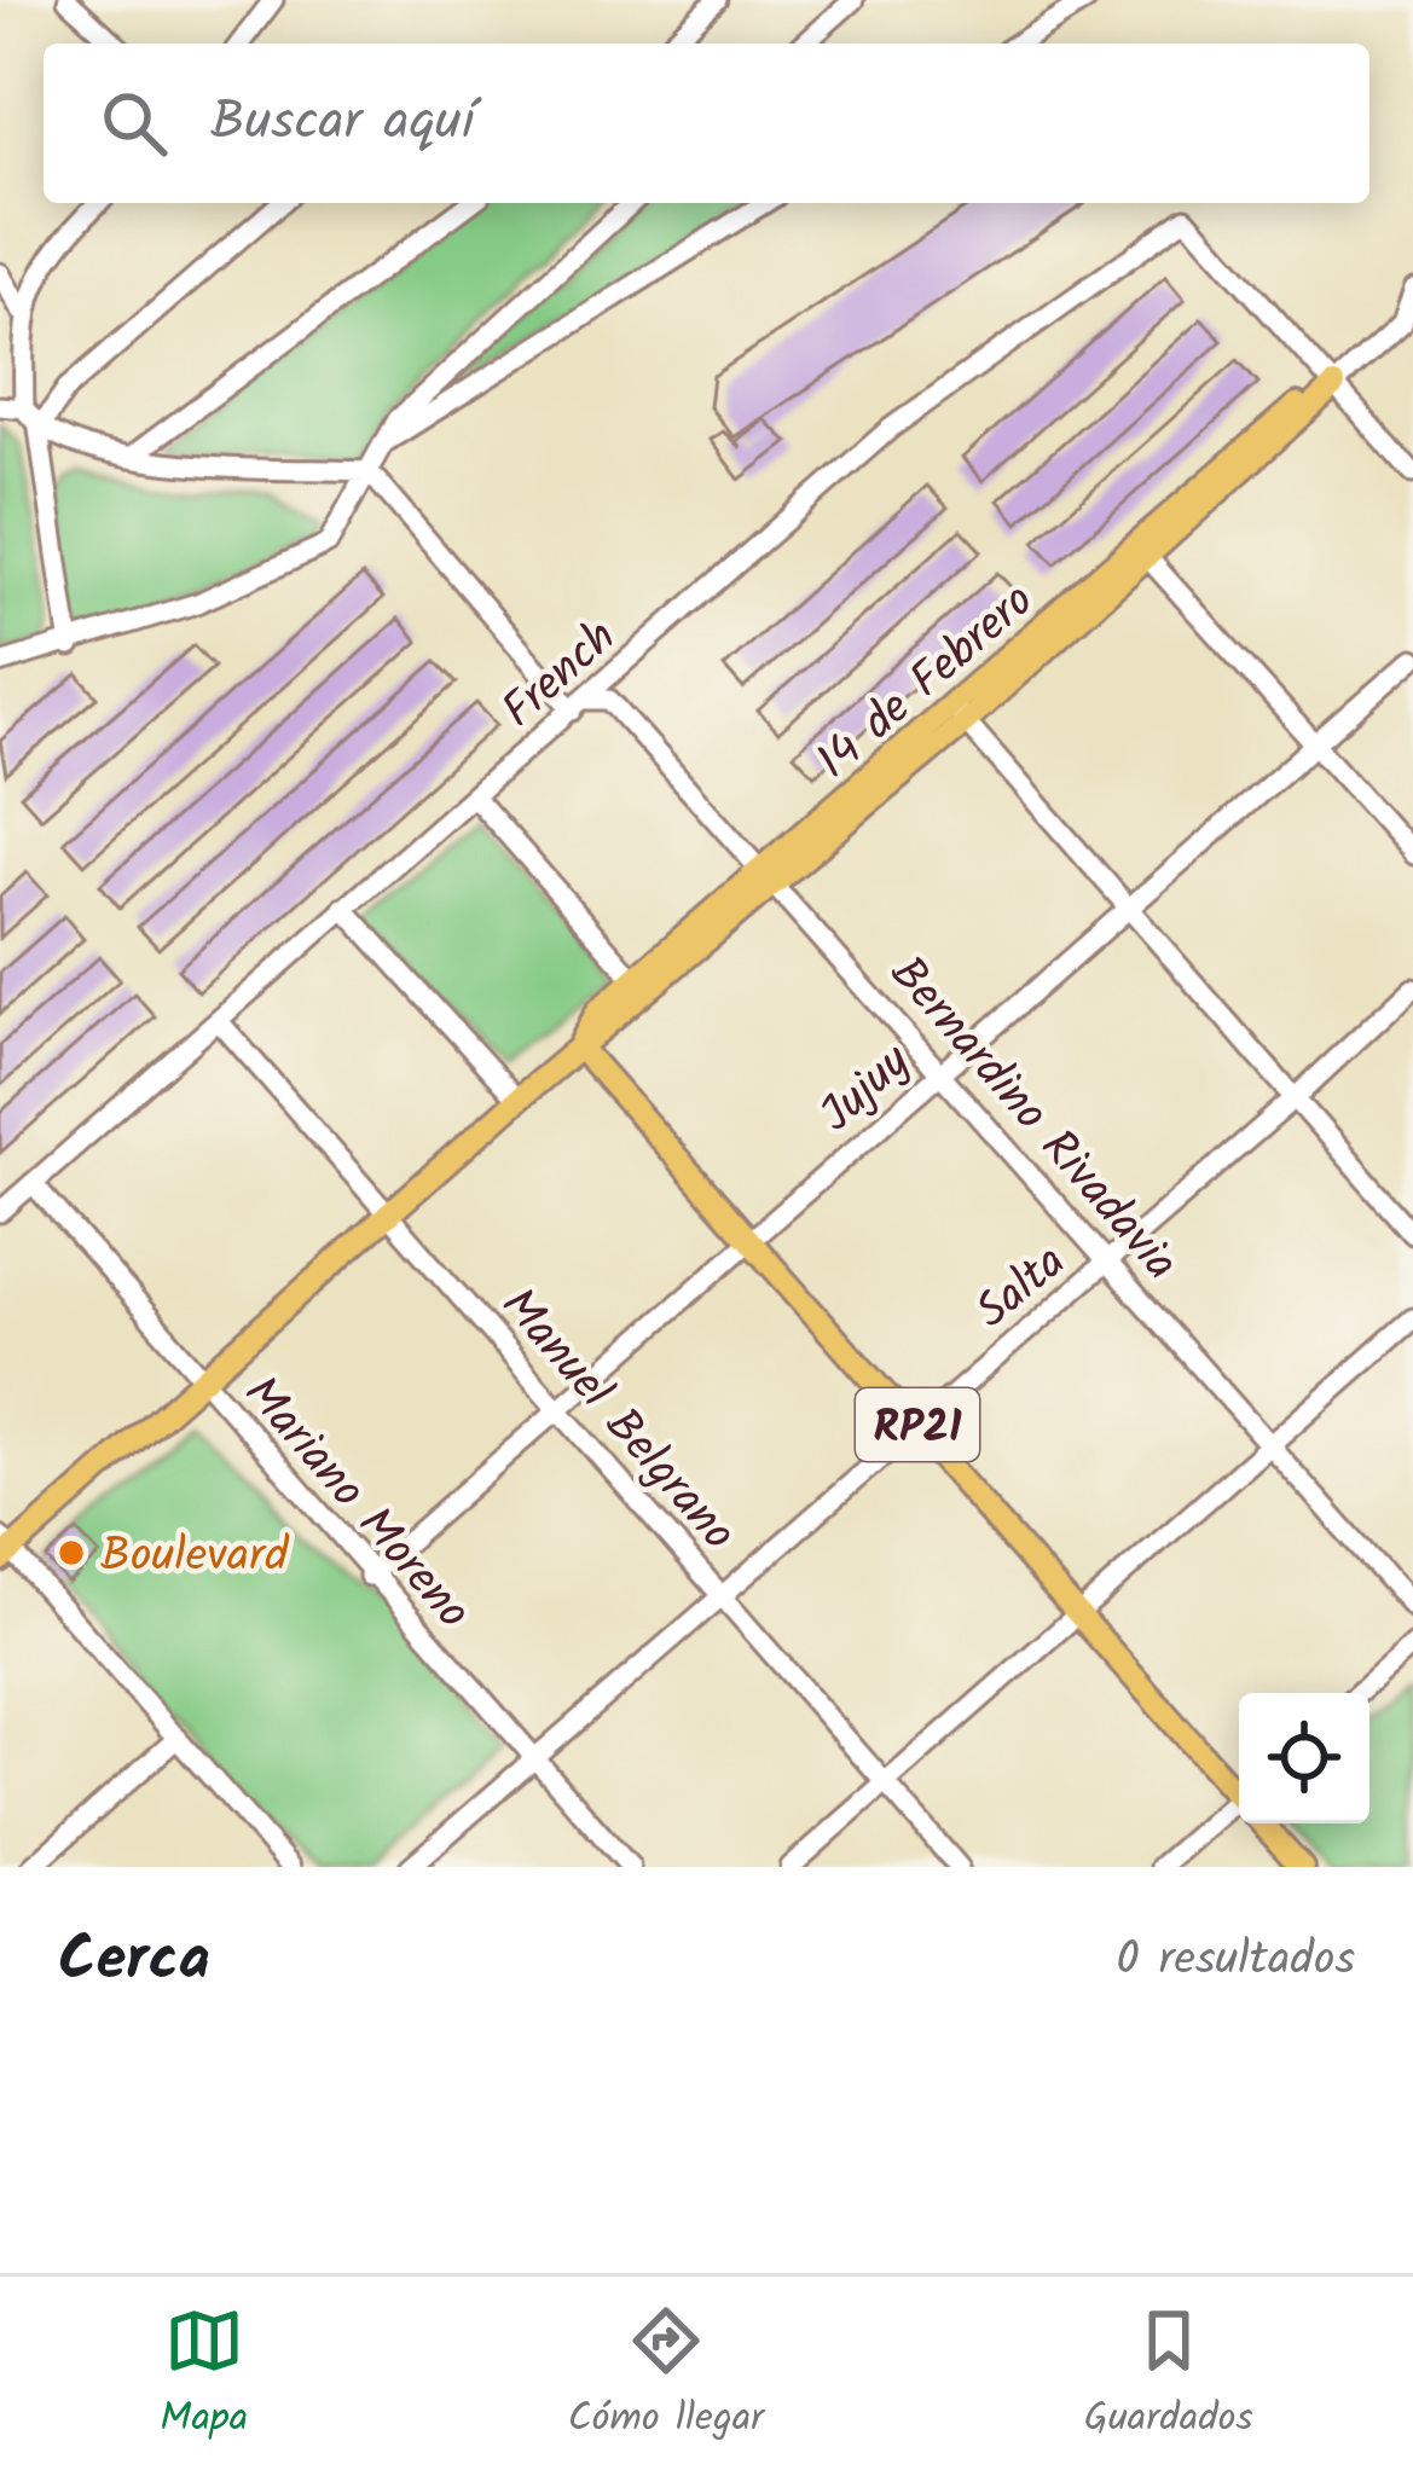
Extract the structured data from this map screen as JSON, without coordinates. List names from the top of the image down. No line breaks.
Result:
{"streets":{"main road":["14 de Febrero","RP21"],"street":["French","Jujuy","Bernardino Rivadavia","Salta","Manuel Belgrano","Mariano Moreno"]},"crossings":[["French","14 de Febrero"],["French","Bernardino Rivadavia"],["French","Manuel Belgrano"],["French","Mariano Moreno"],["14 de Febrero","Bernardino Rivadavia"],["14 de Febrero","Manuel Belgrano"],["14 de Febrero","RP21"],["14 de Febrero","Mariano Moreno"],["Jujuy","Bernardino Rivadavia"],["Jujuy","Manuel Belgrano"],["Jujuy","RP21"],["Jujuy","Mariano Moreno"],["Bernardino Rivadavia","Salta"],["Salta","Manuel Belgrano"],["Salta","RP21"],["Salta","Mariano Moreno"]],"places":["Boulevard"],"page":{"search":"Buscar aquí","heading":["Cerca","0 resultados"],"nav":["Mapa","Cómo llegar","Guardados"]}}
